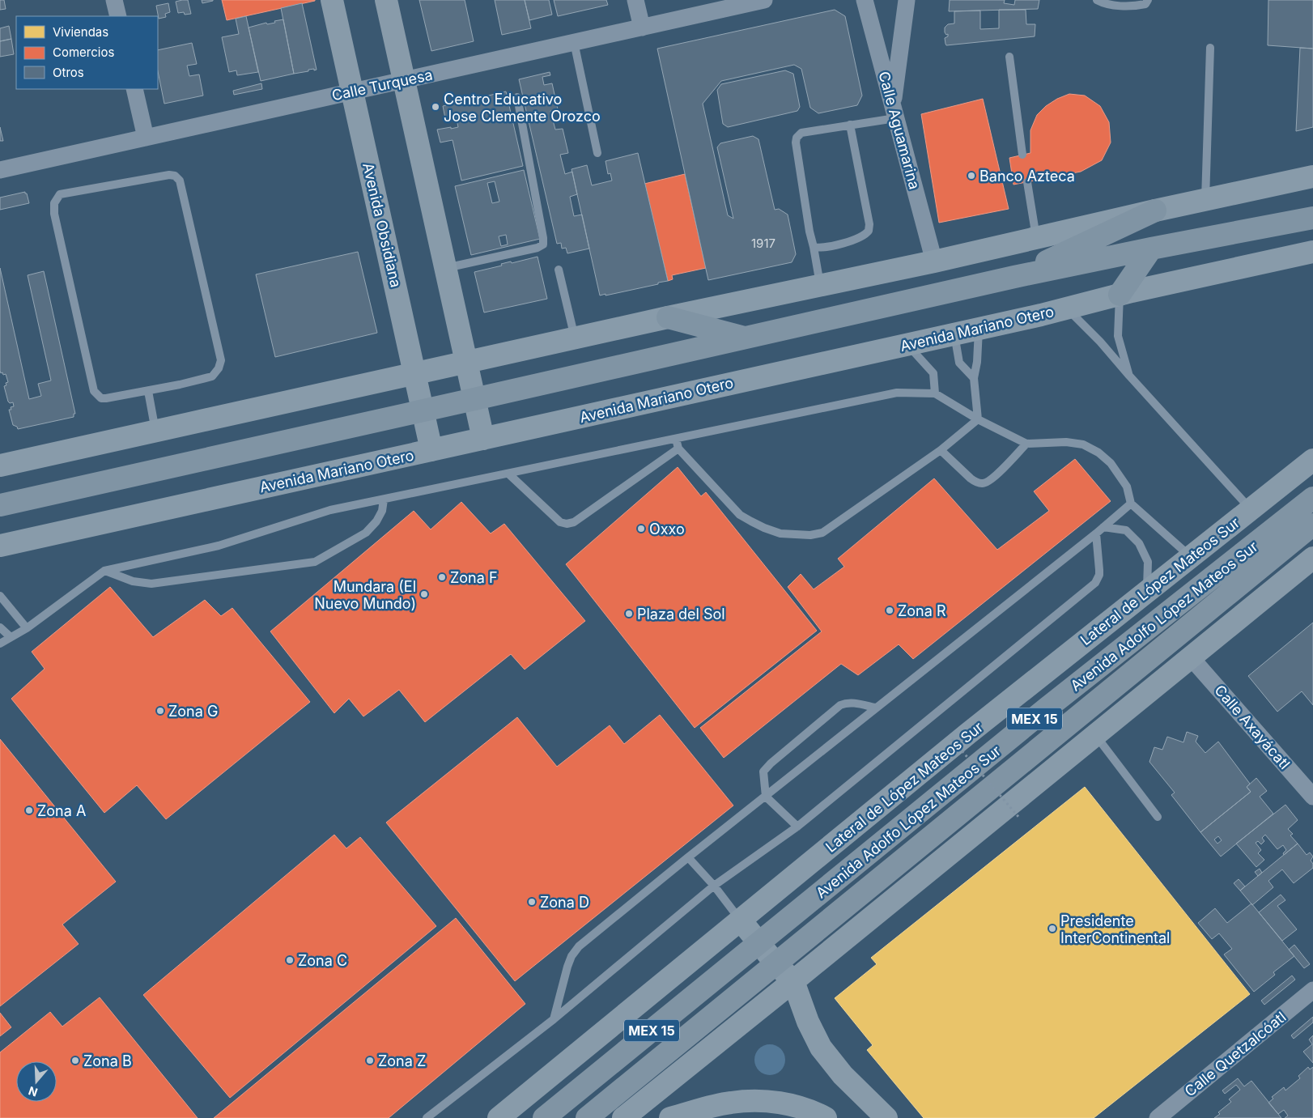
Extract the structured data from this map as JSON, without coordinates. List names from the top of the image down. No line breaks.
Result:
{"streets":{"main road":["Avenida Obsidiana","Avenida Mariano Otero","Lateral de López Mateos Sur","Avenida Adolfo López Mateos Sur","MEX 15"],"street":["Calle Turquesa","Calle Aguamarina","Calle Axayácatl","Calle Quetzalcóatl"]},"crossings":[["Calle Turquesa","Avenida Obsidiana"],["Avenida Obsidiana","Avenida Mariano Otero"]],"places":["Centro Educativo Jose Clemente Orozco","Banco Azteca","Oxxo","Zona F","Mundara (El Nuevo Mundo)","Zona R","Plaza del Sol","Zona G","Zona A","Zona D","Presidente InterContinental","Zona C","Zona B","Zona Z"],"house_numbers":["1917"],"legend":["Viviendas","Comercios","Otros"],"north":"bottom"}
